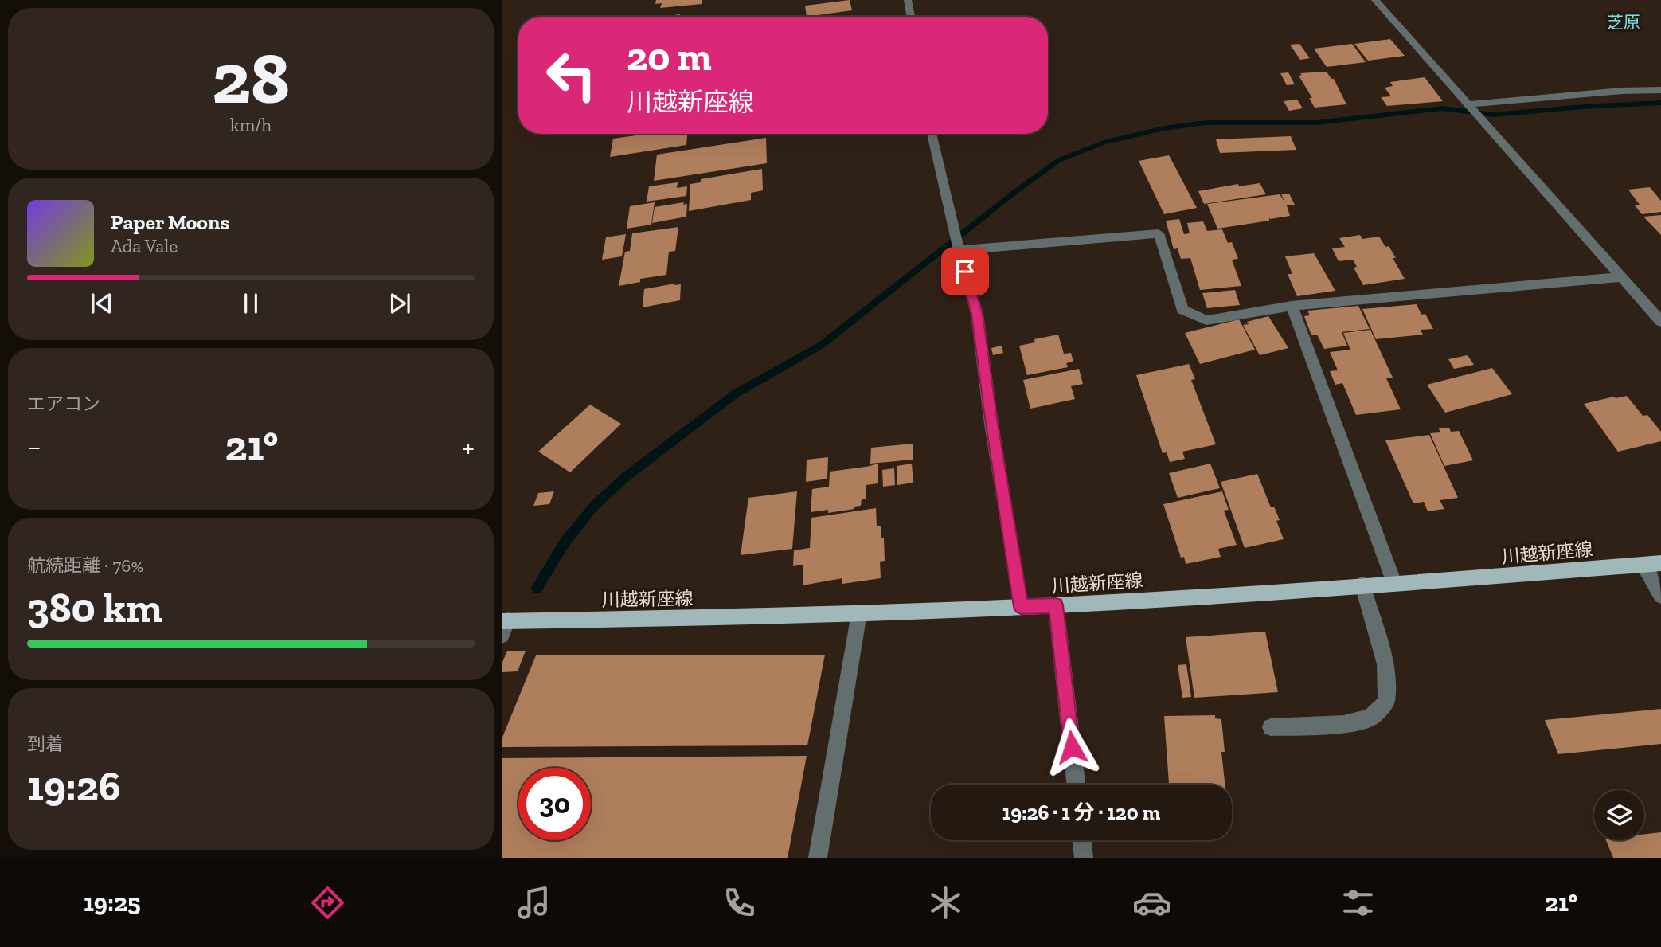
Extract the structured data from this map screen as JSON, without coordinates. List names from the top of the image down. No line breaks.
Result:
{"streets":{"main road":["川越新座線"]},"districts":["芝原"],"page":{"tile":[["28","km/h"],"エアコン",["航続距離 · 76%","380 km"],["到着","19:26"]],"turn":["20 m","川越新座線"],"song":["Paper Moons","Ada Vale"],"heat":["−","21°","+"],"limit":"30","trip":"19:26 · 1 分 · 120 m","tabs":["19:25","21°"]}}
